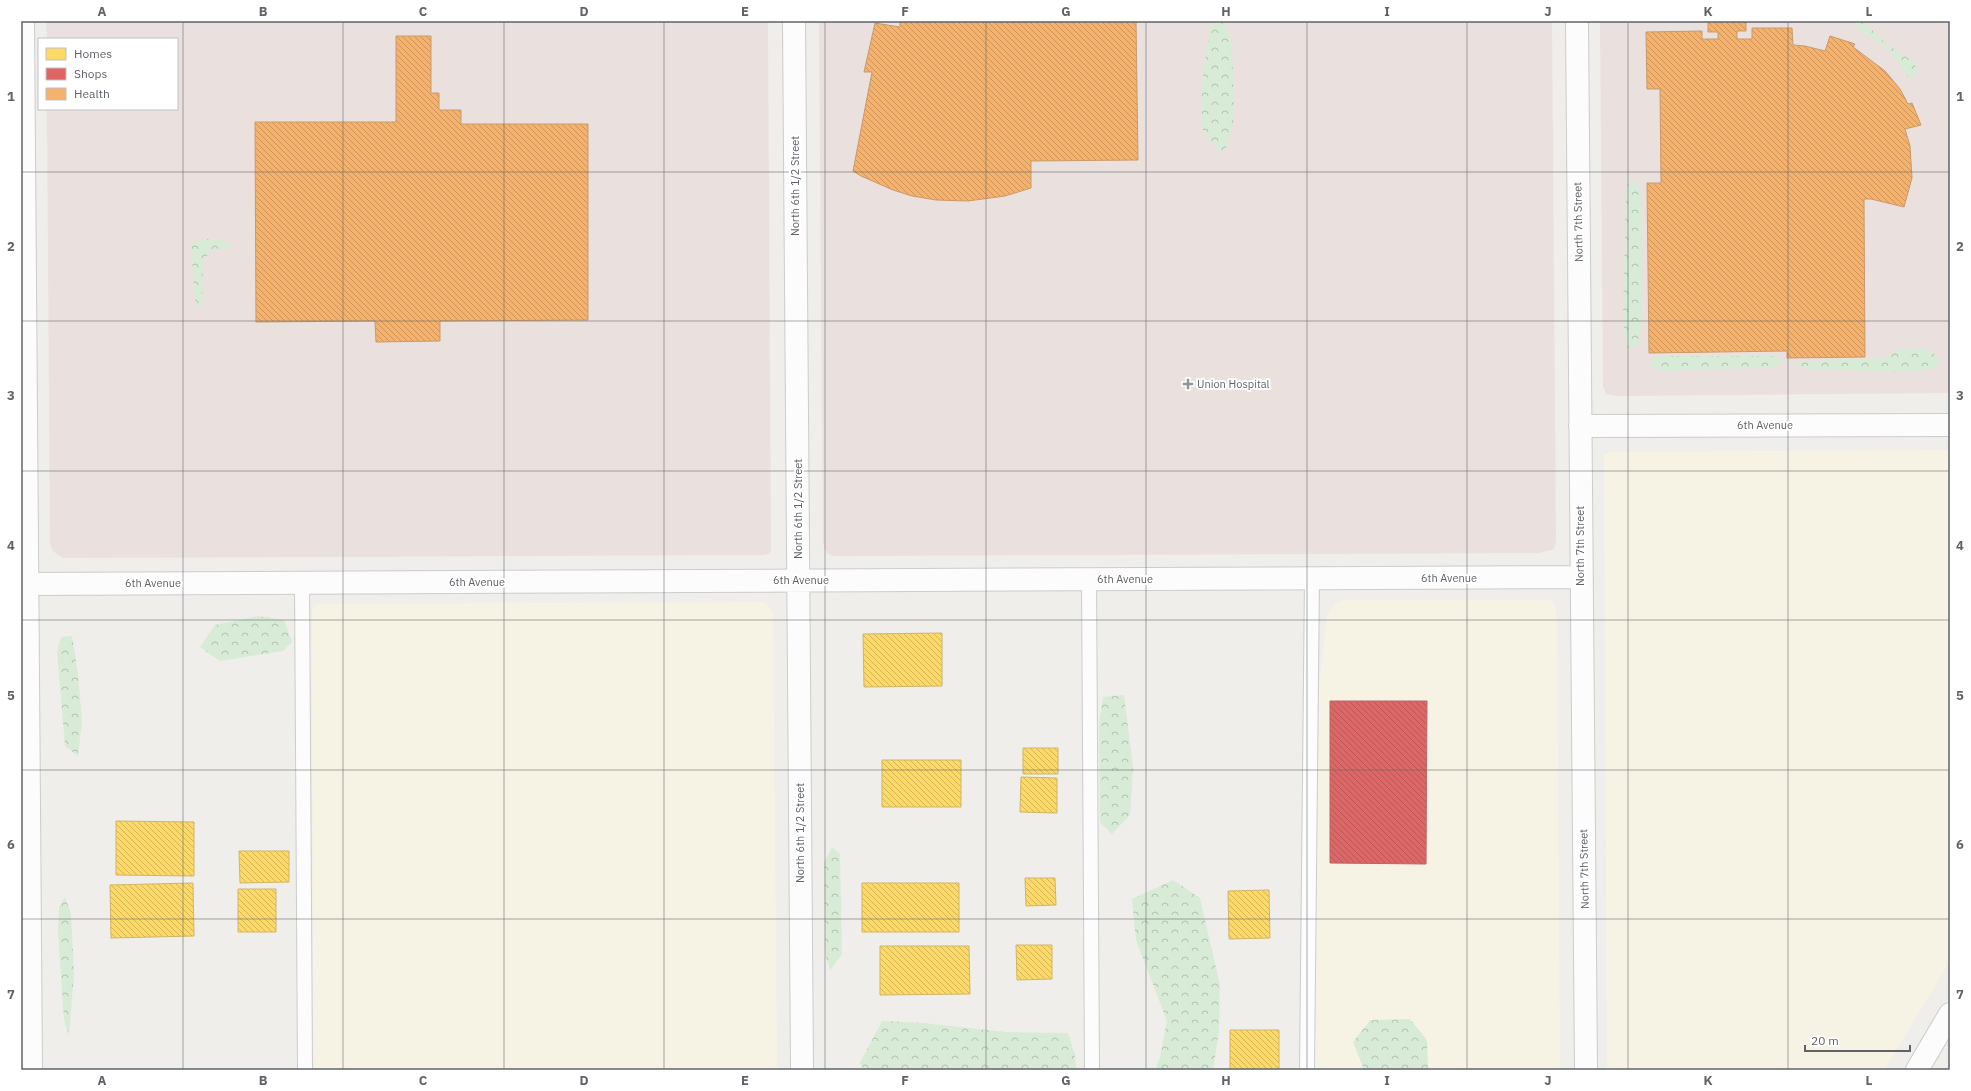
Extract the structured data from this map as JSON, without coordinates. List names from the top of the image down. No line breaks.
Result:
{"streets":{"street":["North 6th 1/2 Street","North 7th Street","6th Avenue"]},"crossings":[["North 6th 1/2 Street","6th Avenue"],["North 7th Street","6th Avenue"]],"places":{"health":["Union Hospital"]},"legend":["Homes","Shops","Health"],"scale_bar":"20 m","grid":{"columns":["A","B","C","D","E","F","G","H","I","J","K","L"],"rows":["1","2","3","4","5","6","7"]}}
